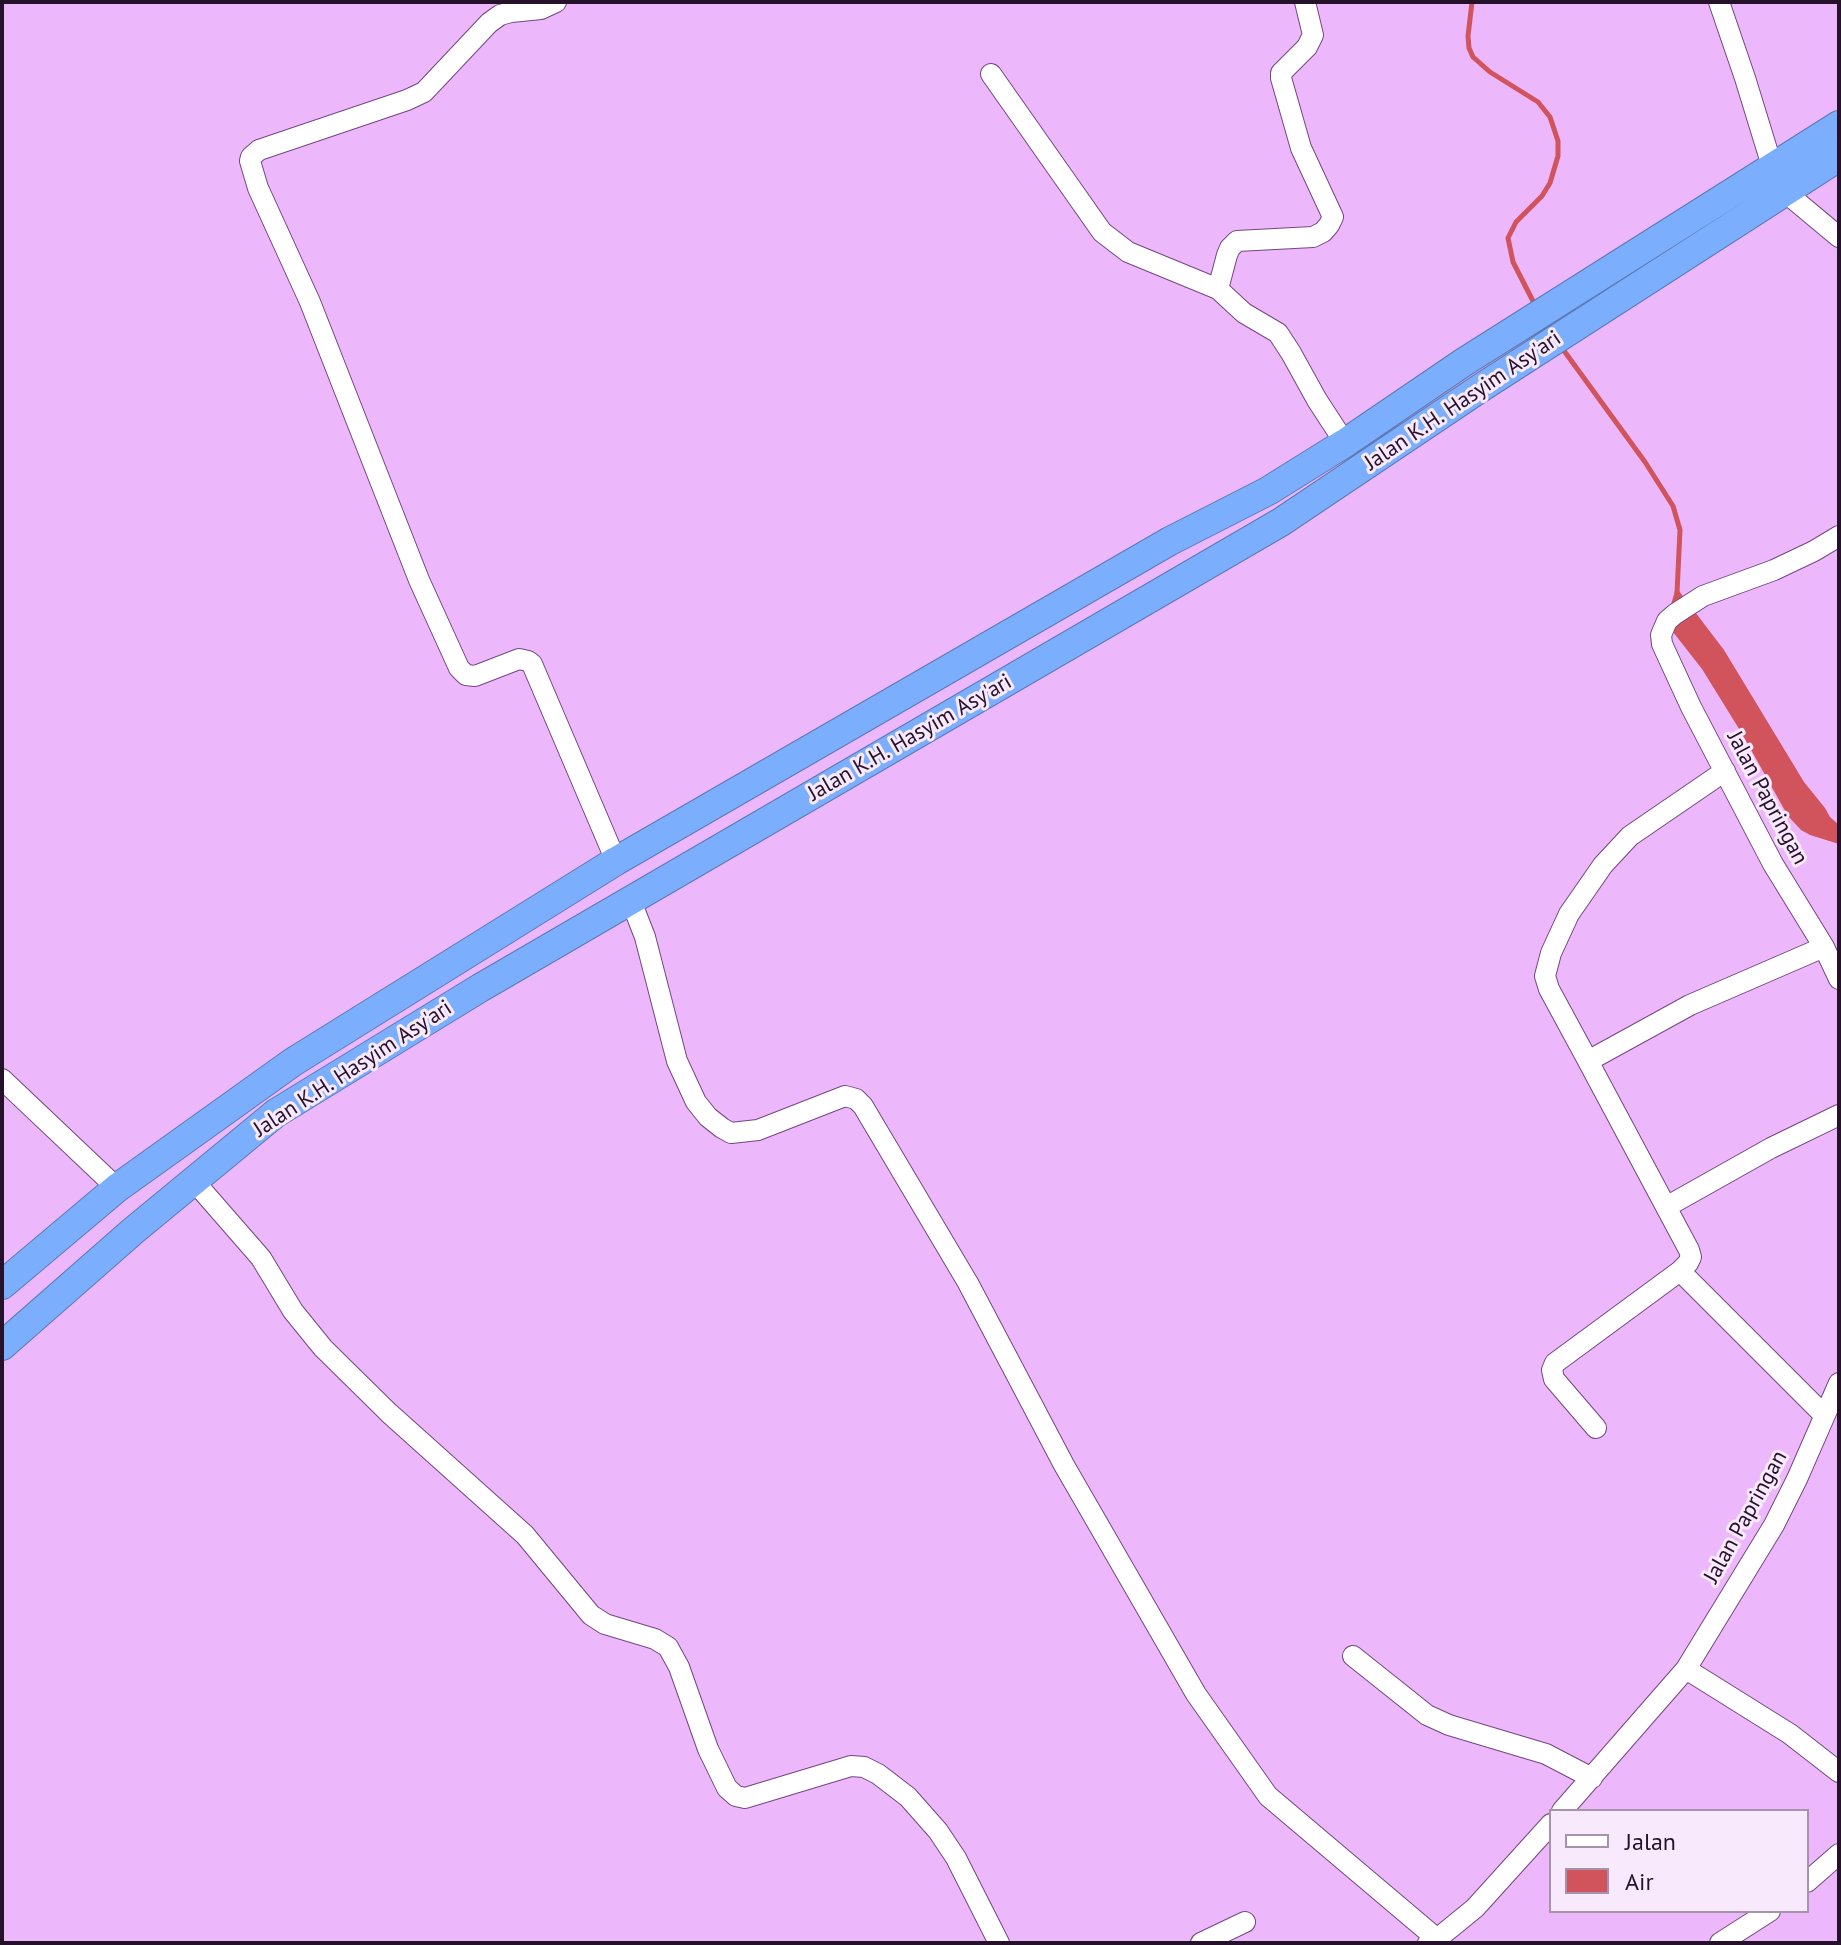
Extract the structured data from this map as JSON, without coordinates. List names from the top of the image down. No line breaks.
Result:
{"streets":{"highway":["Jalan K.H. Hasyim Asy'ari"],"street":["Jalan Papringan"]},"legend":["Jalan","Air"]}
